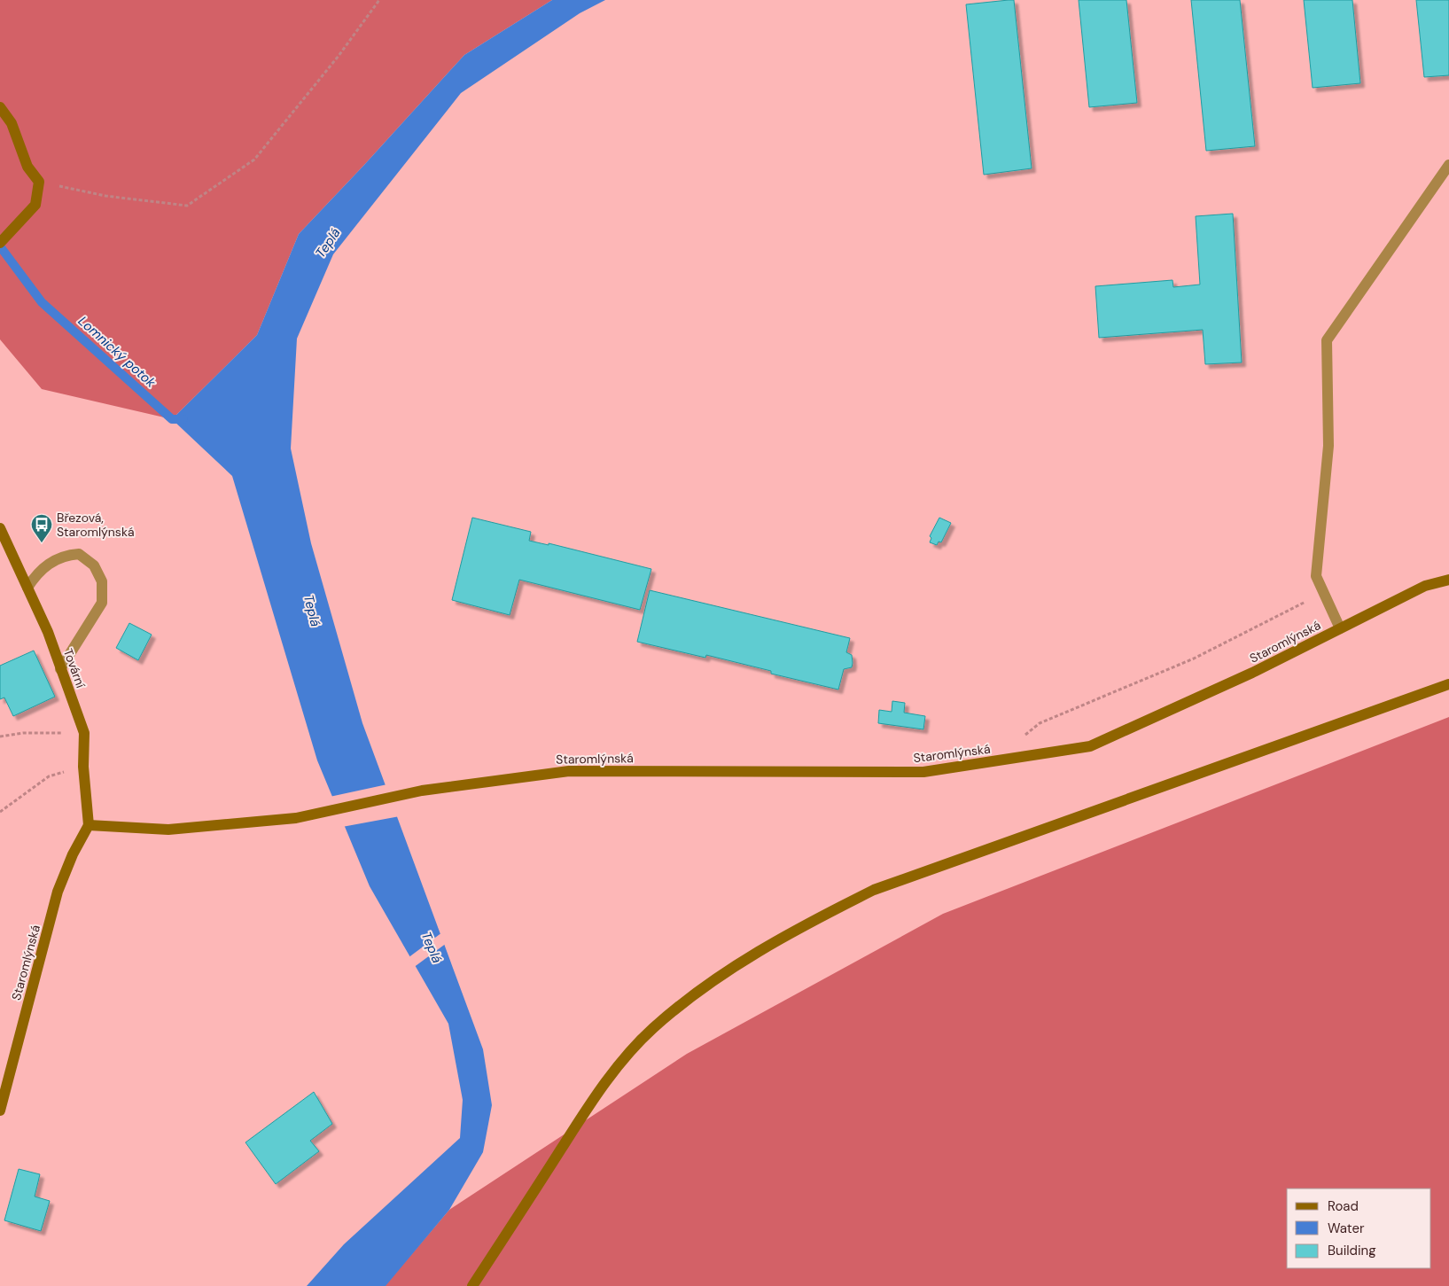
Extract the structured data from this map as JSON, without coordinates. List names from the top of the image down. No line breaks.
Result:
{"streets":{"street":["Staromlýnská","Tovární"]},"crossings":[["Staromlýnská","Tovární"]],"water":["Teplá","Lomnický potok"],"places":{"bus stop":["Březová, Staromlýnská"]},"legend":["Road","Water","Building"]}
